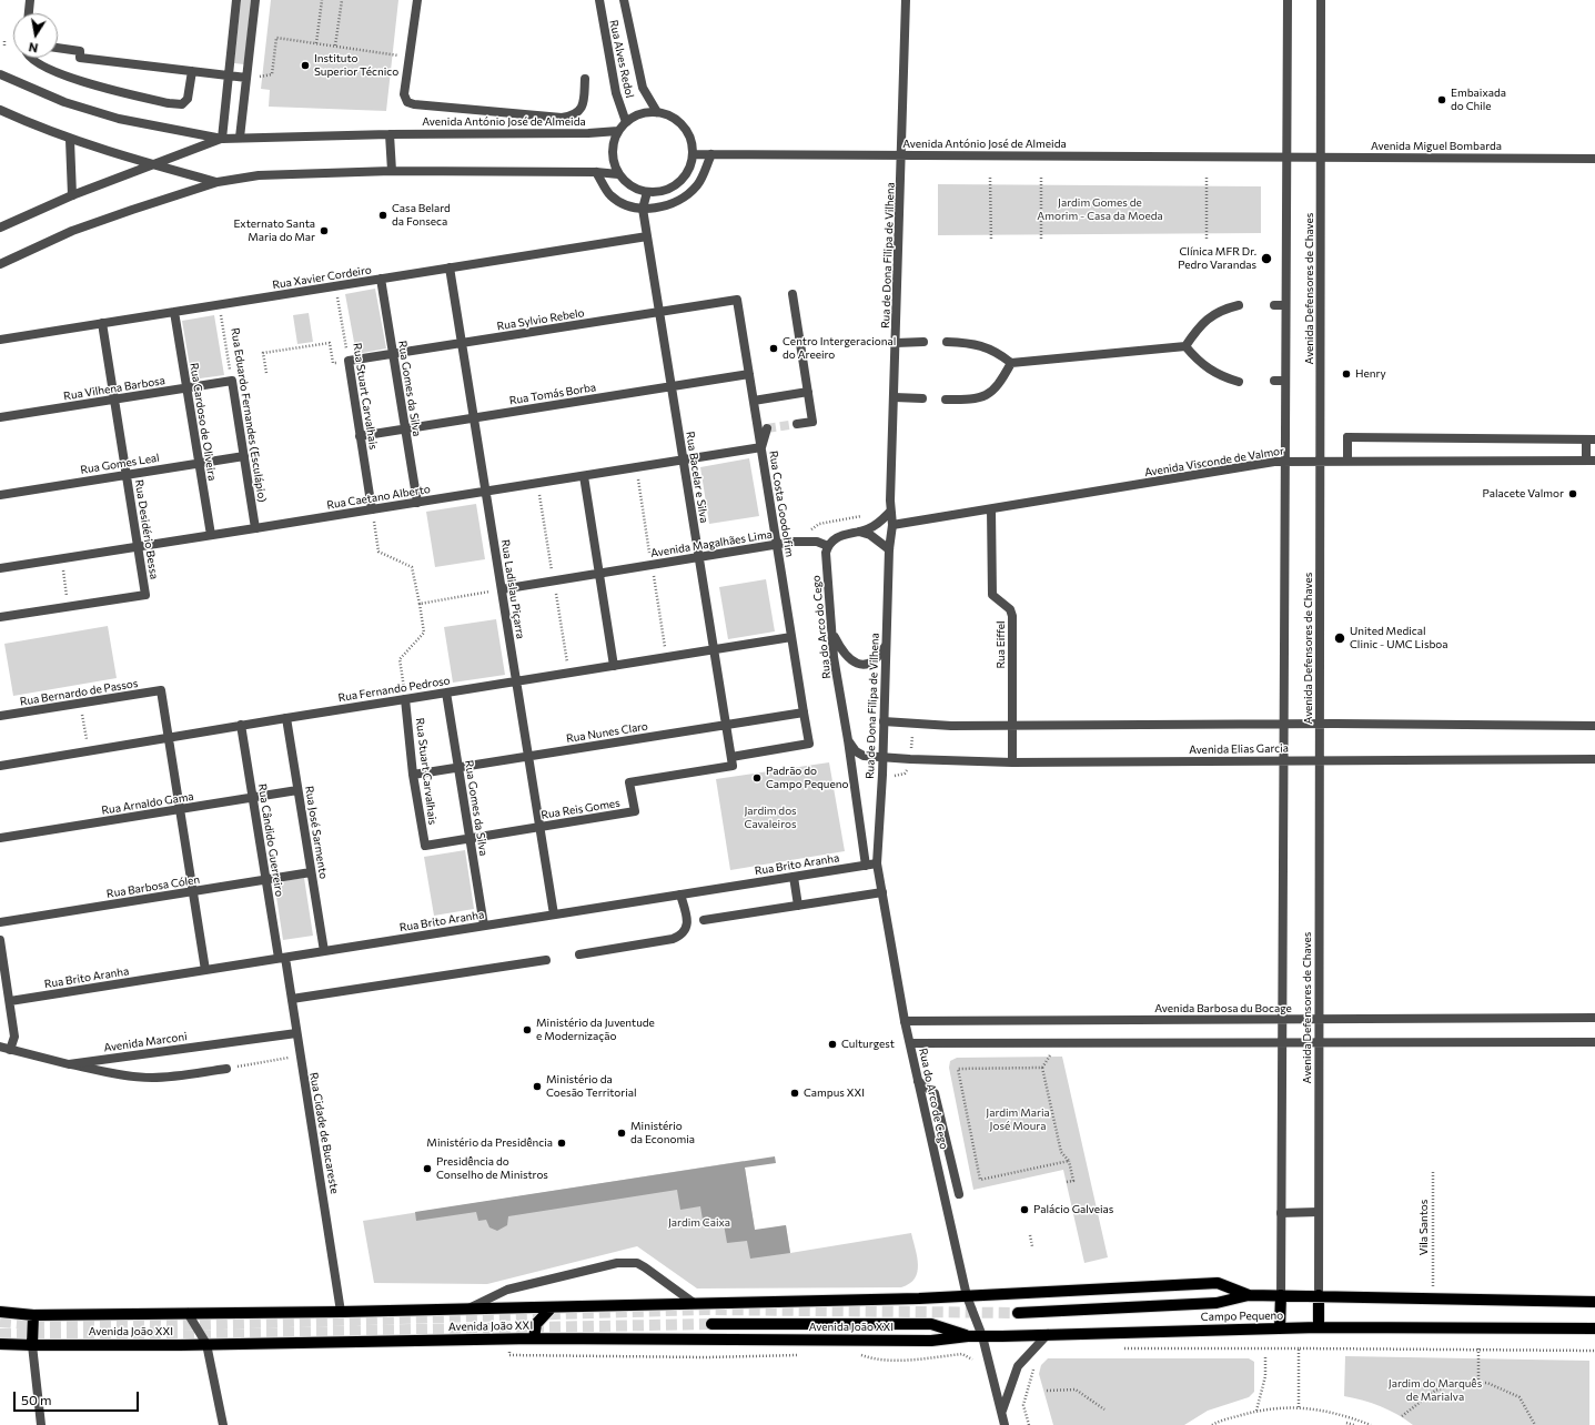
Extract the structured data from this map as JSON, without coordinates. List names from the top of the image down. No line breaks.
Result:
{"streets":{"main road":["Campo Pequeno","Avenida João XXI"],"street":["Rua Alves Redol","Avenida António José de Almeida","Avenida Miguel Bombarda","Rua de Dona Filipa de Vilhena","Rua Xavier Cordeiro","Avenida Defensores de Chaves","Rua Sylvio Rebelo","Rua Vilhena Barbosa","Rua Gomes da Silva","Rua Tomás Borba","Rua Stuart Carvalhais","Rua Eduardo Fernandes (Esculápio)","Rua Cardoso de Oliveira","Avenida Visconde de Valmor","Rua Gomes Leal","Rua Bacelar e Silva","Rua Caetano Alberto","Rua Costa Goodolfim","Rua Desidério Bessa","Avenida Magalhães Lima","Rua Ladislau Piçarra","Rua do Arco do Cego","Rua Eiffel","Rua Fernando Pedroso","Rua Bernardo de Passos","Rua Nunes Claro","Avenida Elias Garcia","Rua Arnaldo Gama","Rua Reis Gomes","Rua José Sarmento","Rua Cândido Guerreiro","Rua Brito Aranha","Rua Barbosa Cólen","Avenida Barbosa du Bocage","Avenida Marconi","Rua do Arco de Cego","Rua Cidade de Bucareste"],"path":["Vila Santos"]},"crossings":[["Rua Alves Redol","Avenida António José de Almeida"],["Rua Alves Redol","Rua Bacelar e Silva"],["Avenida António José de Almeida","Avenida Miguel Bombarda"],["Avenida António José de Almeida","Rua de Dona Filipa de Vilhena"],["Avenida António José de Almeida","Rua Bacelar e Silva"],["Avenida Miguel Bombarda","Avenida Defensores de Chaves"],["Rua de Dona Filipa de Vilhena","Avenida Visconde de Valmor"],["Rua de Dona Filipa de Vilhena","Avenida Elias Garcia"],["Rua de Dona Filipa de Vilhena","Rua Brito Aranha"],["Rua de Dona Filipa de Vilhena","Rua do Arco de Cego"],["Rua Xavier Cordeiro","Rua Gomes da Silva"],["Rua Xavier Cordeiro","Rua Stuart Carvalhais"],["Rua Xavier Cordeiro","Rua Eduardo Fernandes (Esculápio)"],["Rua Xavier Cordeiro","Rua Cardoso de Oliveira"],["Rua Xavier Cordeiro","Rua Bacelar e Silva"],["Rua Xavier Cordeiro","Rua Desidério Bessa"],["Rua Xavier Cordeiro","Rua Ladislau Piçarra"],["Avenida Defensores de Chaves","Avenida Visconde de Valmor"],["Avenida Defensores de Chaves","Avenida Elias Garcia"],["Avenida Defensores de Chaves","Avenida Barbosa du Bocage"],["Avenida Defensores de Chaves","Campo Pequeno"],["Rua Sylvio Rebelo","Rua Gomes da Silva"],["Rua Sylvio Rebelo","Rua Stuart Carvalhais"],["Rua Sylvio Rebelo","Rua Bacelar e Silva"],["Rua Sylvio Rebelo","Rua Costa Goodolfim"],["Rua Sylvio Rebelo","Rua Ladislau Piçarra"],["Rua Vilhena Barbosa","Rua Eduardo Fernandes (Esculápio)"],["Rua Vilhena Barbosa","Rua Cardoso de Oliveira"],["Rua Vilhena Barbosa","Rua Desidério Bessa"],["Rua Gomes da Silva","Rua Tomás Borba"],["Rua Gomes da Silva","Rua Caetano Alberto"],["Rua Gomes da Silva","Rua Fernando Pedroso"],["Rua Gomes da Silva","Rua Nunes Claro"],["Rua Gomes da Silva","Rua Reis Gomes"],["Rua Gomes da Silva","Rua Brito Aranha"],["Rua Tomás Borba","Rua Stuart Carvalhais"],["Rua Tomás Borba","Rua Bacelar e Silva"],["Rua Tomás Borba","Rua Costa Goodolfim"],["Rua Tomás Borba","Rua Ladislau Piçarra"],["Rua Stuart Carvalhais","Rua Caetano Alberto"],["Rua Stuart Carvalhais","Rua Fernando Pedroso"],["Rua Stuart Carvalhais","Rua Nunes Claro"],["Rua Stuart Carvalhais","Rua Reis Gomes"],["Rua Eduardo Fernandes (Esculápio)","Rua Gomes Leal"],["Rua Eduardo Fernandes (Esculápio)","Rua Caetano Alberto"],["Rua Cardoso de Oliveira","Rua Gomes Leal"],["Rua Cardoso de Oliveira","Rua Caetano Alberto"],["Avenida Visconde de Valmor","Rua Eiffel"],["Rua Gomes Leal","Rua Desidério Bessa"],["Rua Bacelar e Silva","Rua Caetano Alberto"],["Rua Bacelar e Silva","Rua Costa Goodolfim"],["Rua Bacelar e Silva","Avenida Magalhães Lima"],["Rua Bacelar e Silva","Rua Fernando Pedroso"],["Rua Bacelar e Silva","Rua Nunes Claro"],["Rua Bacelar e Silva","Rua Reis Gomes"],["Rua Caetano Alberto","Rua Costa Goodolfim"],["Rua Caetano Alberto","Rua Desidério Bessa"],["Rua Caetano Alberto","Rua Ladislau Piçarra"],["Rua Costa Goodolfim","Avenida Magalhães Lima"],["Rua Costa Goodolfim","Rua Fernando Pedroso"],["Rua Costa Goodolfim","Rua Nunes Claro"],["Rua Costa Goodolfim","Rua Reis Gomes"],["Avenida Magalhães Lima","Rua Ladislau Piçarra"],["Avenida Magalhães Lima","Rua do Arco do Cego"],["Rua Ladislau Piçarra","Rua Fernando Pedroso"],["Rua Ladislau Piçarra","Rua Nunes Claro"],["Rua Ladislau Piçarra","Rua Reis Gomes"],["Rua Ladislau Piçarra","Rua Brito Aranha"],["Rua do Arco do Cego","Avenida Elias Garcia"],["Rua do Arco do Cego","Rua Brito Aranha"],["Rua Eiffel","Avenida Elias Garcia"],["Rua Fernando Pedroso","Rua Bernardo de Passos"],["Rua Fernando Pedroso","Rua José Sarmento"],["Rua Fernando Pedroso","Rua Cândido Guerreiro"],["Rua Arnaldo Gama","Rua José Sarmento"],["Rua Arnaldo Gama","Rua Cândido Guerreiro"],["Rua José Sarmento","Rua Brito Aranha"],["Rua José Sarmento","Rua Barbosa Cólen"],["Rua Cândido Guerreiro","Rua Brito Aranha"],["Rua Cândido Guerreiro","Rua Barbosa Cólen"],["Rua Cândido Guerreiro","Rua Cidade de Bucareste"],["Rua Brito Aranha","Rua do Arco de Cego"],["Rua Brito Aranha","Rua Cidade de Bucareste"],["Avenida Barbosa du Bocage","Rua do Arco de Cego"],["Avenida Marconi","Rua Cidade de Bucareste"],["Rua do Arco de Cego","Campo Pequeno"],["Rua do Arco de Cego","Avenida João XXI"],["Rua Cidade de Bucareste","Avenida João XXI"],["Campo Pequeno","Avenida João XXI"]],"parks":["Jardim Gomes de Amorim - Casa da Moeda","Jardim dos Cavaleiros","Jardim Maria José Moura","Jardim Caixa","Jardim do Marquês de Marialva"],"places":["Instituto Superior Técnico","Embaixada do Chile","Casa Belard da Fonseca","Externato Santa Maria do Mar","Clínica MFR Dr. Pedro Varandas","Centro Intergeracional do Areeiro","Henry","Palacete Valmor","United Medical Clinic - UMC Lisboa","Padrão do Campo Pequeno","Ministério da Juventude e Modernização","Culturgest","Ministério da Coesão Territorial","Campus XXI","Ministério da Economia","Ministério da Presidência","Presidência do Conselho de Ministros","Palácio Galveias"],"scale_bar":"50 m","north":"bottom"}
